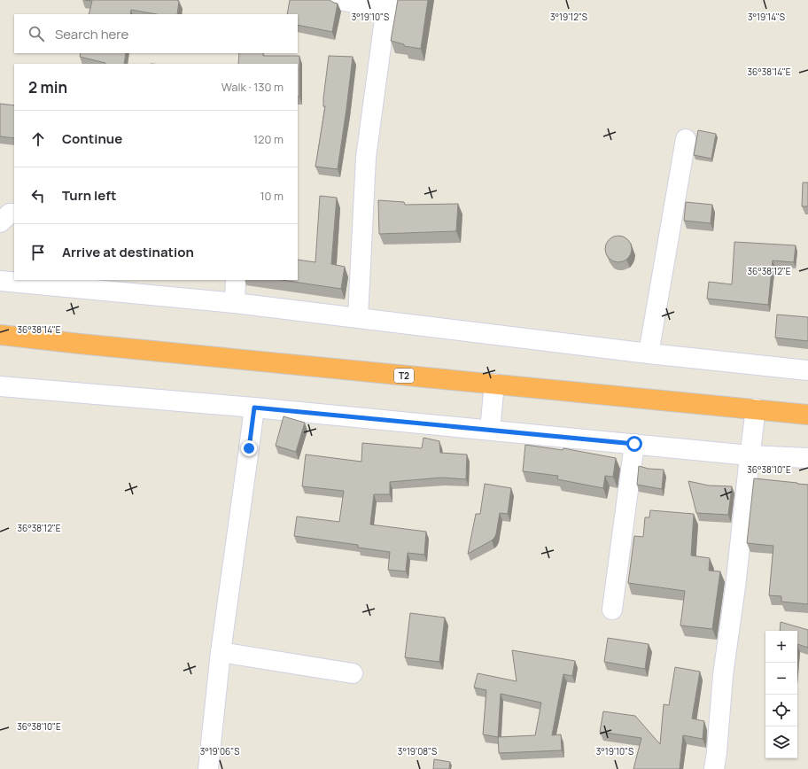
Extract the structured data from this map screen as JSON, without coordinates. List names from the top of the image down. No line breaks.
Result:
{"streets":{"highway":["T2"]},"page":{"search":"Search here","heading":["2 min","Walk · 130 m"],"list":[["Continue","120 m"],["Turn left","10 m"],"Arrive at destination"],"map_buttons":["+","−"]},"coordinates":["3°19'10\"S","3°19'12\"S","3°19'14\"S","36°38'14\"E","36°38'12\"E","36°38'10\"E","3°19'06\"S","3°19'08\"S"]}
